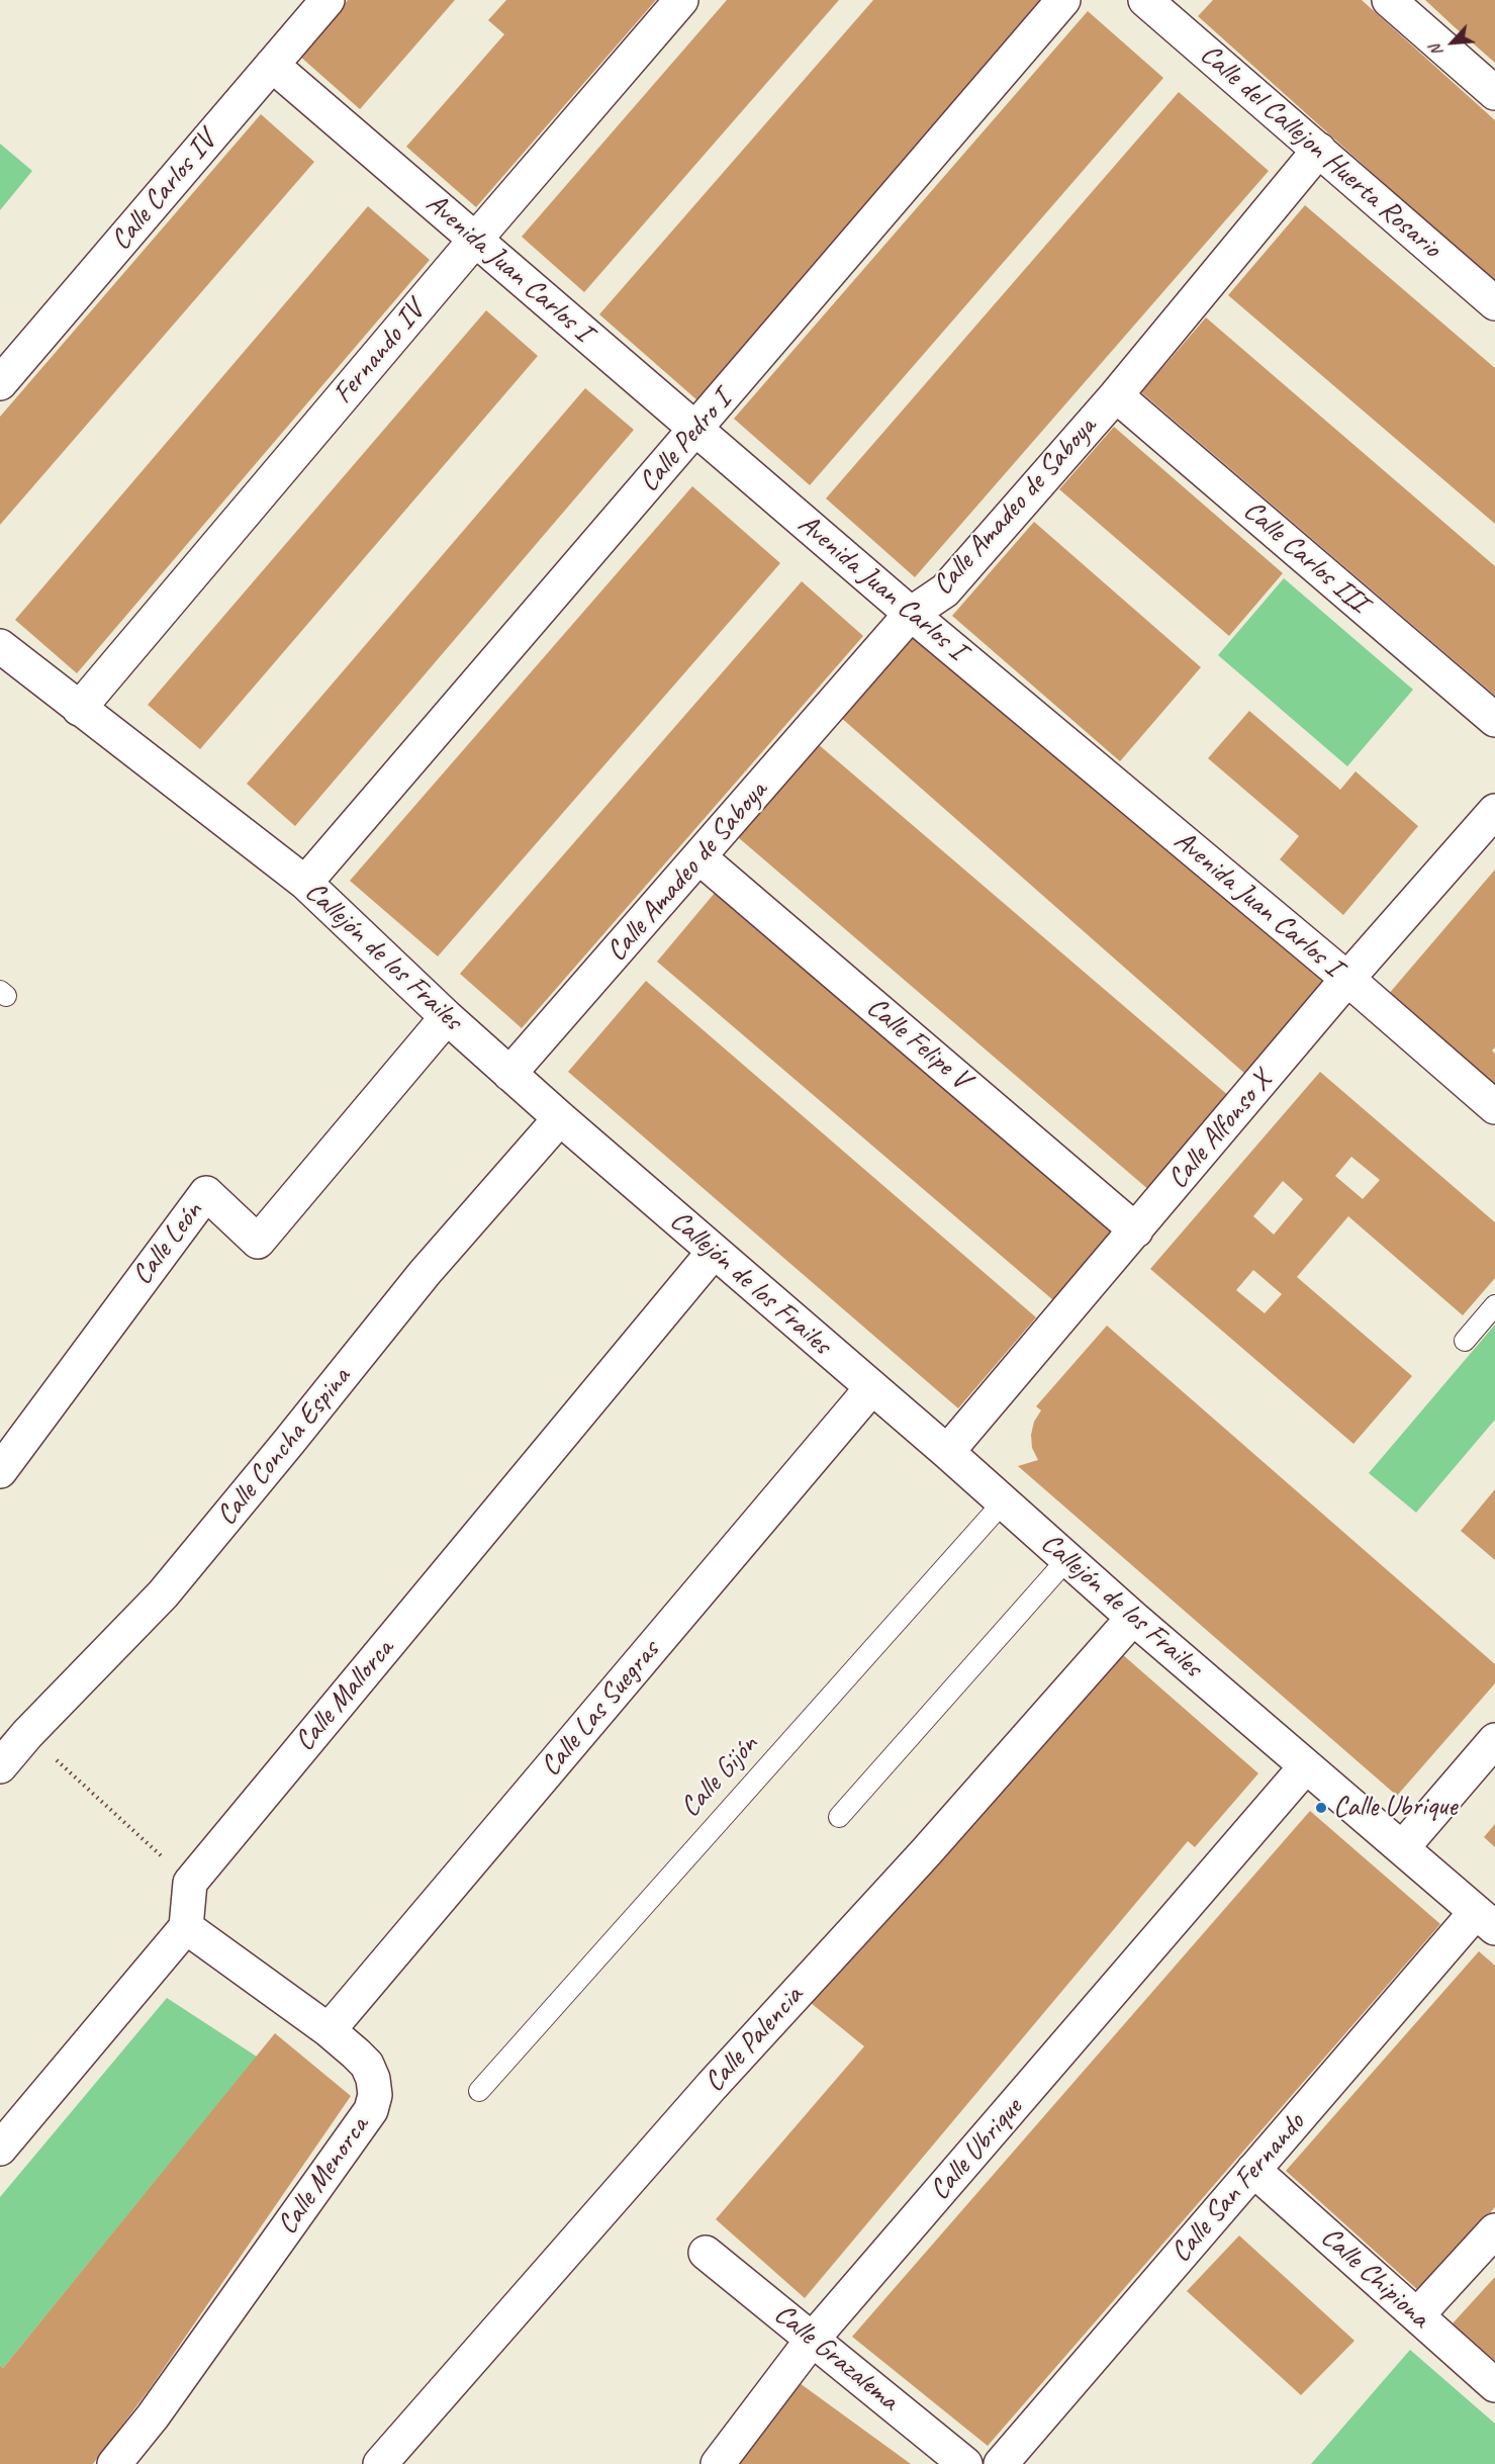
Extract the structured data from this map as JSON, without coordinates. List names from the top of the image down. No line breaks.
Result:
{"streets":{"street":["Calle del Callejon Huerta Rosario","Calle Carlos IV","Avenida Juan Carlos I","Fernando IV","Calle Pedro I","Calle Amadeo de Saboya","Calle Carlos III","Callejón de los Frailes","Calle Felipe V","Calle Alfonso X","Calle León","Calle Concha Espina","Calle Mallorca","Calle Las Suegras","Calle Palencia","Calle Ubrique","Calle Menorca","Calle San Fernando","Calle Chipiona","Calle Grazalema"],"lane":["Calle Gijón"]},"crossings":[["Calle del Callejon Huerta Rosario","Calle Amadeo de Saboya"],["Calle Carlos IV","Avenida Juan Carlos I"],["Avenida Juan Carlos I","Fernando IV"],["Avenida Juan Carlos I","Calle Pedro I"],["Avenida Juan Carlos I","Calle Amadeo de Saboya"],["Avenida Juan Carlos I","Calle Alfonso X"],["Fernando IV","Callejón de los Frailes"],["Calle Pedro I","Callejón de los Frailes"],["Calle Amadeo de Saboya","Calle Carlos III"],["Calle Amadeo de Saboya","Callejón de los Frailes"],["Calle Amadeo de Saboya","Calle Felipe V"],["Callejón de los Frailes","Calle Alfonso X"],["Callejón de los Frailes","Calle León"],["Callejón de los Frailes","Calle Concha Espina"],["Callejón de los Frailes","Calle Mallorca"],["Callejón de los Frailes","Calle Las Suegras"],["Callejón de los Frailes","Calle Gijón"],["Callejón de los Frailes","Calle Palencia"],["Callejón de los Frailes","Calle Ubrique"],["Callejón de los Frailes","Calle San Fernando"],["Calle Felipe V","Calle Alfonso X"],["Calle Las Suegras","Calle Menorca"],["Calle Ubrique","Calle Grazalema"],["Calle San Fernando","Calle Chipiona"]],"places":["Calle Ubrique"],"north":"bottom left"}
